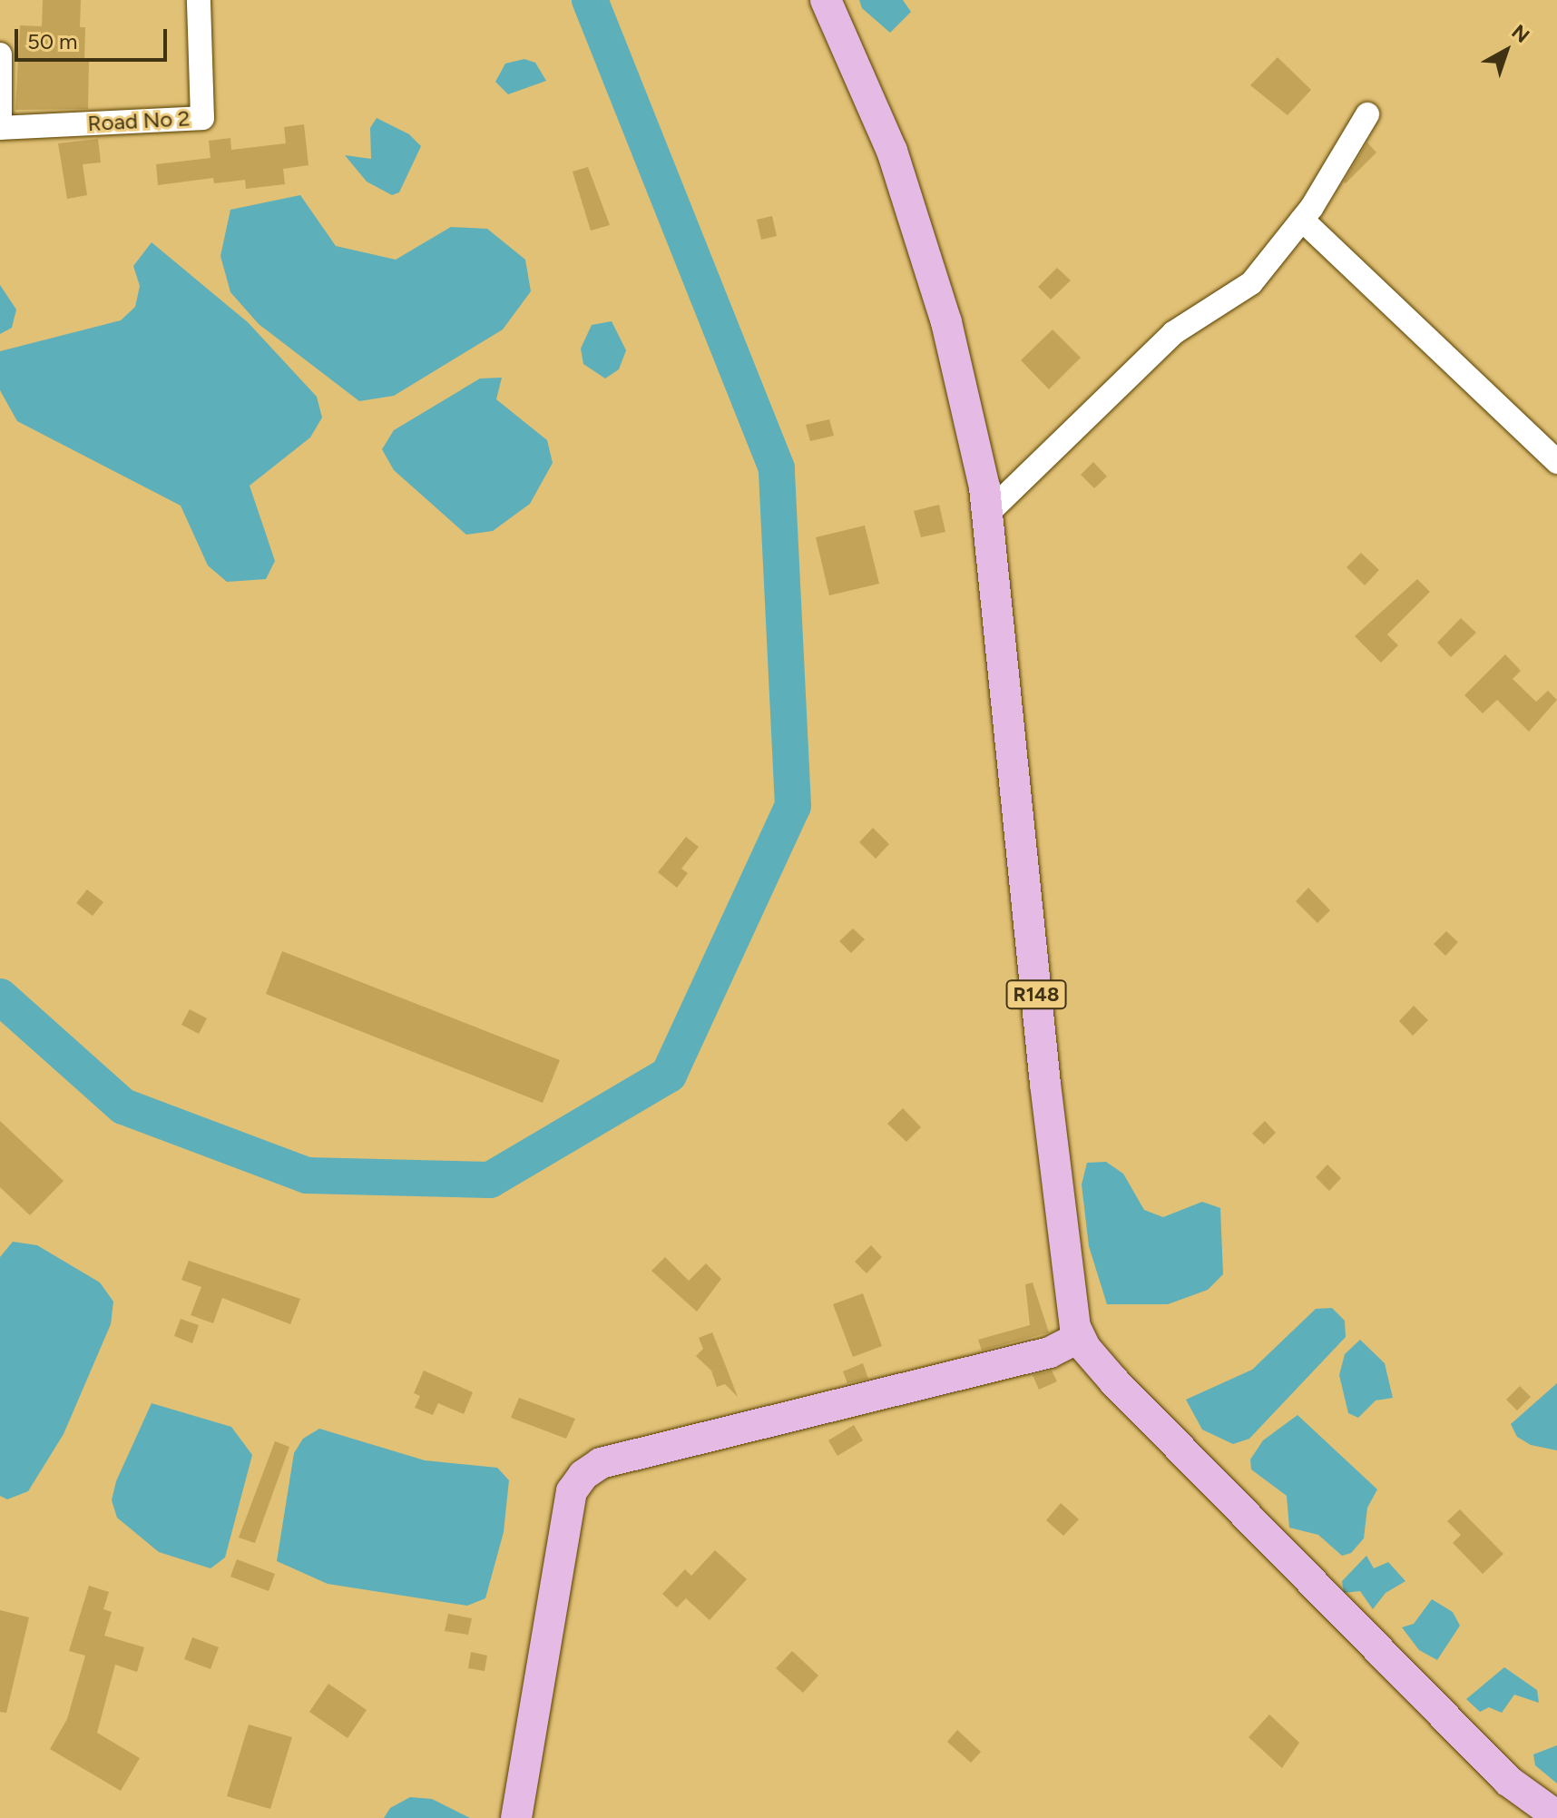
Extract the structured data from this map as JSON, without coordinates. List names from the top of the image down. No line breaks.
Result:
{"streets":{"main road":["R148"],"street":["Road No 2"]},"scale_bar":"50 m","north":"top right"}
